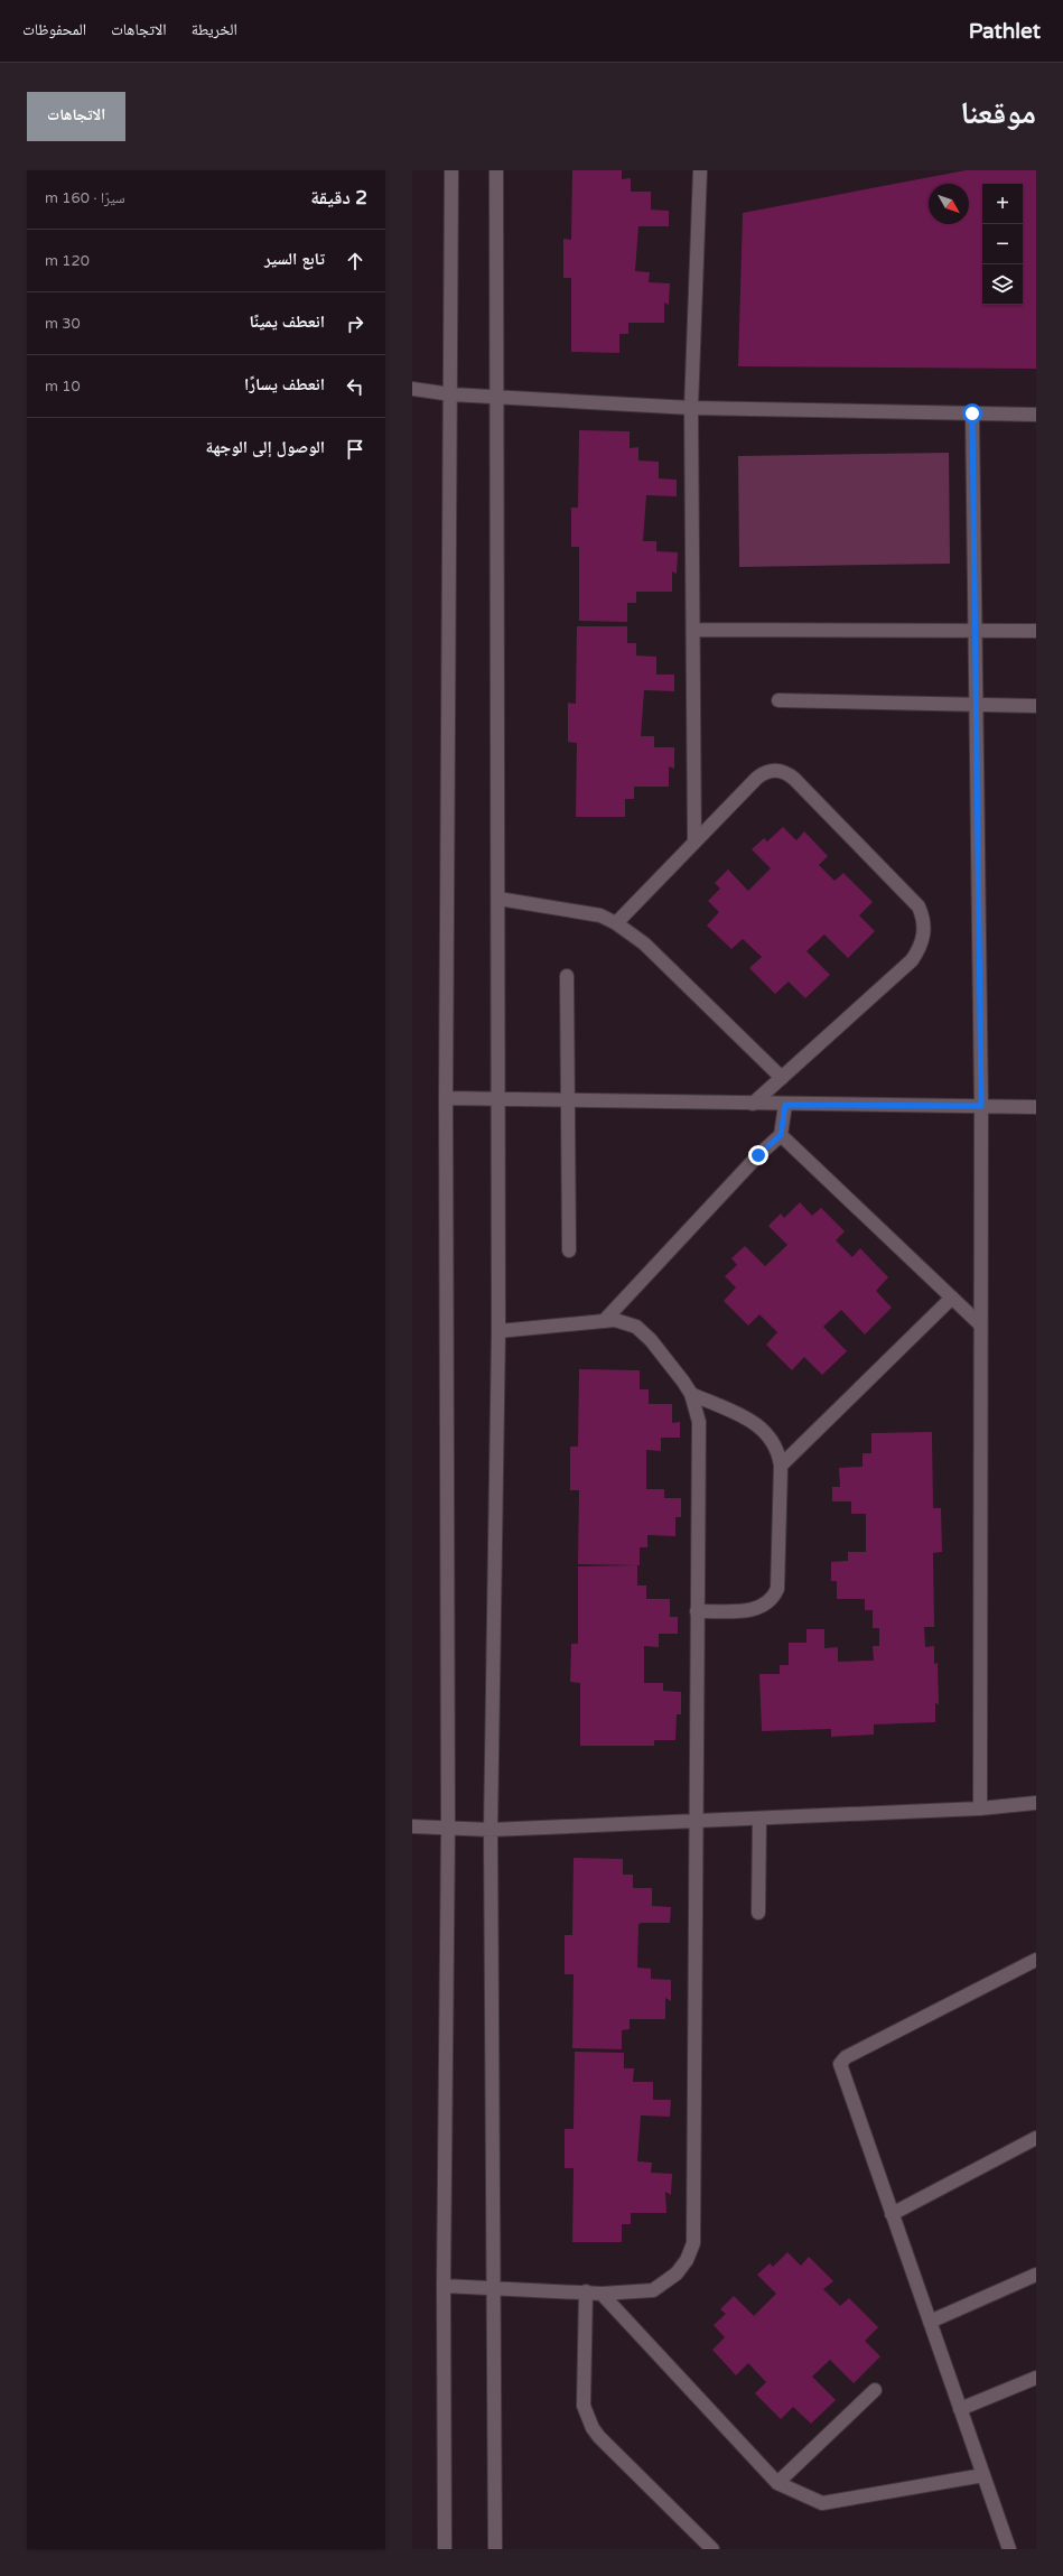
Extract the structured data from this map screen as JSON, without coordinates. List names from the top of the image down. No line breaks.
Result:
{"north":"bottom right","page":{"header":"Pathlet","nav":["الخريطة","الاتجاهات","المحفوظات"],"title":"موقعنا","buttons":"الاتجاهات","heading":["2 دقيقة","سيرًا · 160 m"],"map_buttons":["+","−"],"list":[["تابع السير","120 m"],["انعطف يمينًا","30 m"],["انعطف يسارًا","10 m"],"الوصول إلى الوجهة"]}}
